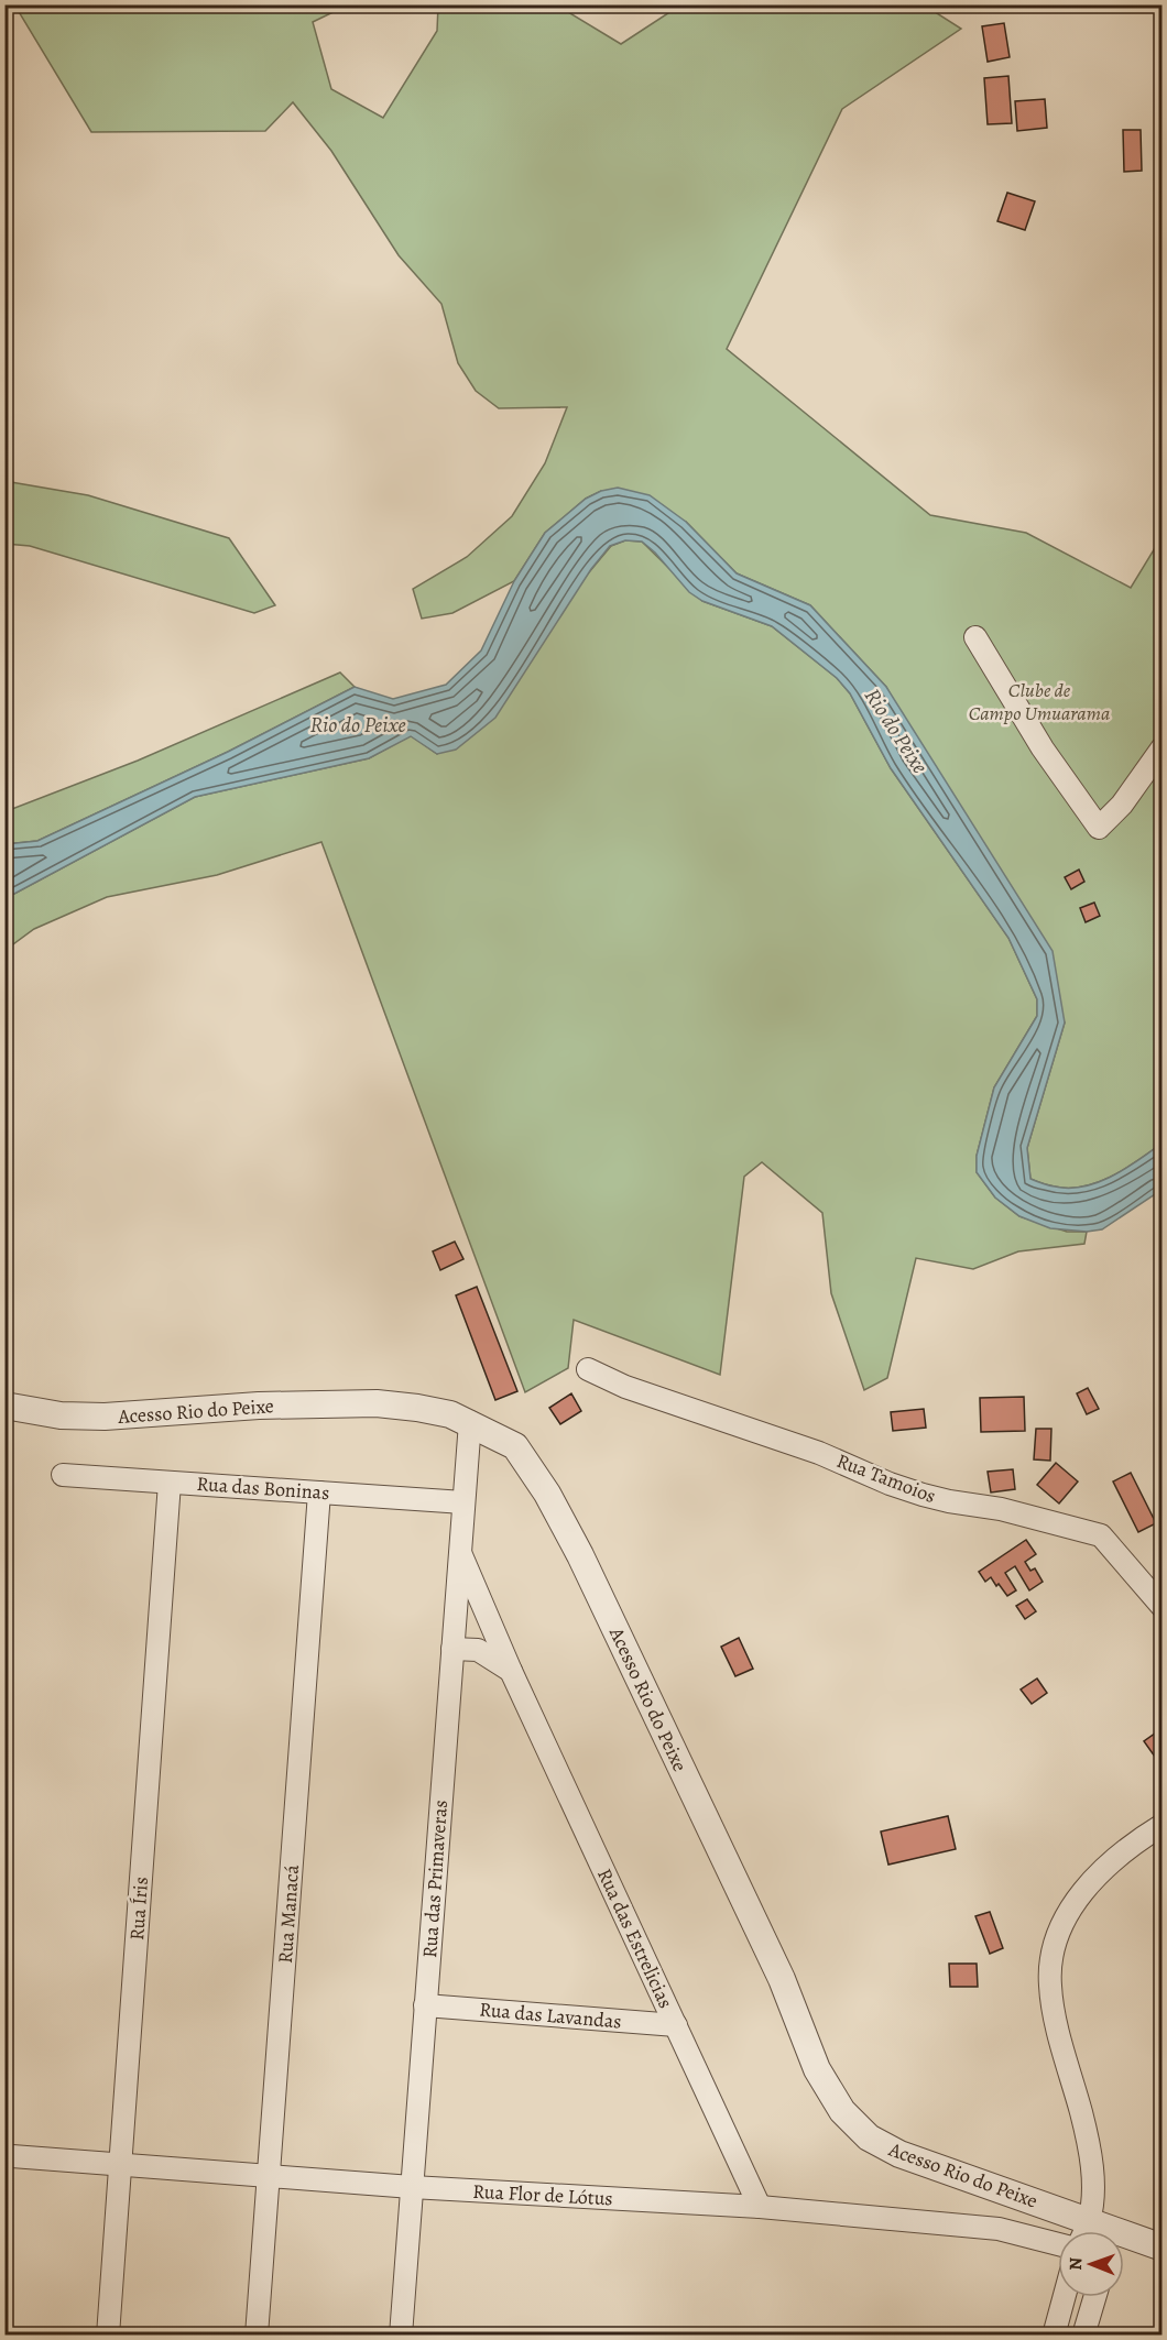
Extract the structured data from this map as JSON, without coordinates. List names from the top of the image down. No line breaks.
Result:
{"streets":{"street":["Acesso Rio do Peixe","Rua Tamoios","Rua das Boninas","Rua das Primaveras","Rua Íris","Rua Manacá","Rua das Estrelicias","Rua das Lavandas","Rua Flor de Lótus"]},"crossings":[["Acesso Rio do Peixe","Rua das Primaveras"],["Rua das Boninas","Rua das Primaveras"],["Rua das Boninas","Rua Íris"],["Rua das Boninas","Rua Manacá"],["Rua das Primaveras","Rua das Estrelicias"],["Rua das Primaveras","Rua das Lavandas"],["Rua das Primaveras","Rua Flor de Lótus"],["Rua Íris","Rua Flor de Lótus"],["Rua Manacá","Rua Flor de Lótus"],["Rua das Estrelicias","Rua das Lavandas"],["Rua das Estrelicias","Rua Flor de Lótus"]],"water":["Rio do Peixe"],"parks":["Clube de Campo Umuarama"],"north":"left"}
